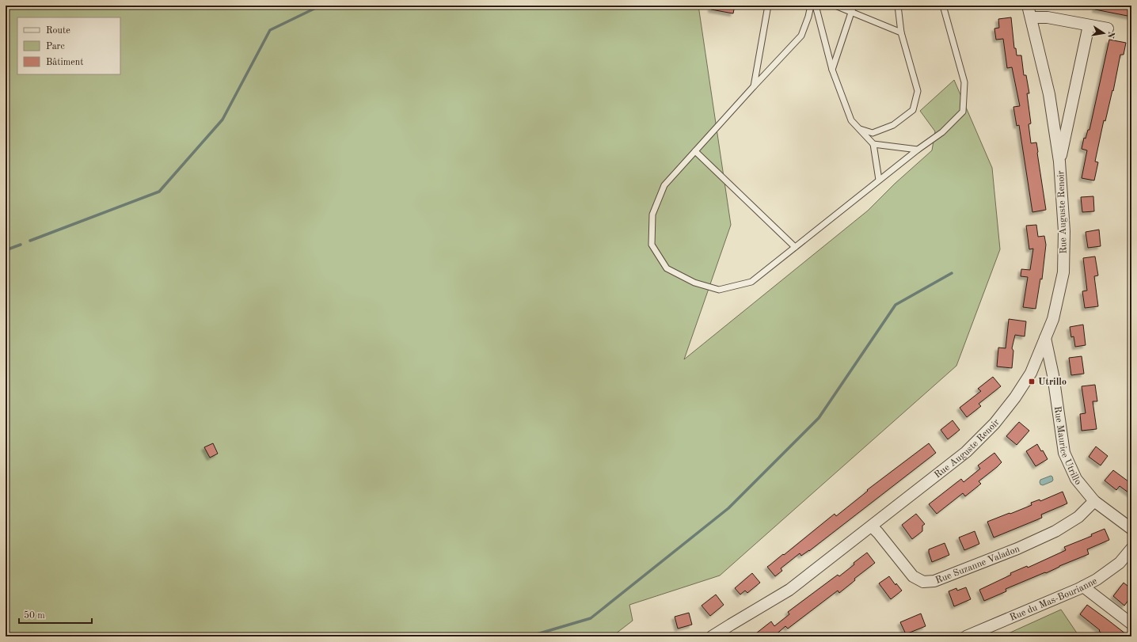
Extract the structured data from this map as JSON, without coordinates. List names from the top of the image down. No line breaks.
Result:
{"streets":{"street":["Rue Auguste Renoir","Rue Maurice Utrillo","Rue Suzanne Valadon","Rue du Mas-Bourianne"]},"crossings":[["Rue Auguste Renoir","Rue Maurice Utrillo"],["Rue Auguste Renoir","Rue Suzanne Valadon"],["Rue Maurice Utrillo","Rue Suzanne Valadon"]],"places":{"transit":["Utrillo"]},"legend":["Route","Parc","Bâtiment"],"scale_bar":"50 m","north":"right"}
